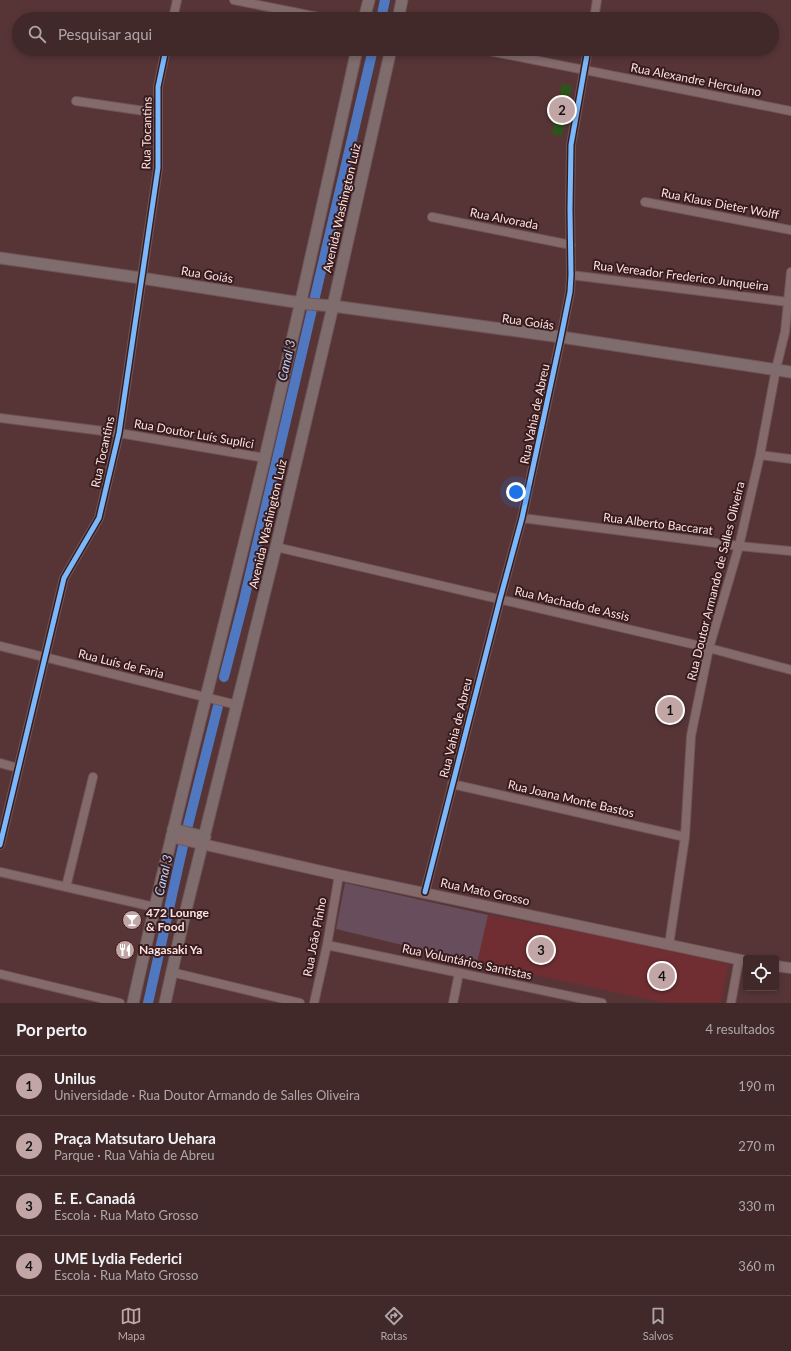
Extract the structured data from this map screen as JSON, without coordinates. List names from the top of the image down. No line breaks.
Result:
{"streets":{"main road":["Avenida Washington Luiz","Rua Goiás"],"street":["Rua Alexandre Herculano","Rua Tocantins","Rua Klaus Dieter Wolff","Rua Alvorada","Rua Vereador Frederico Junqueira","Rua Vahia de Abreu","Rua Doutor Luís Suplici","Rua Alberto Baccarat","Rua Doutor Armando de Salles Oliveira","Rua Machado de Assis","Rua Luís de Faria","Rua Joana Monte Bastos","Rua Mato Grosso","Rua João Pinho","Rua Voluntários Santistas"]},"crossings":[["Rua Alexandre Herculano","Rua Vahia de Abreu"],["Rua Tocantins","Rua Goiás"],["Rua Tocantins","Rua Doutor Luís Suplici"],["Rua Tocantins","Rua Luís de Faria"],["Avenida Washington Luiz","Rua Goiás"],["Avenida Washington Luiz","Rua Doutor Luís Suplici"],["Avenida Washington Luiz","Rua Machado de Assis"],["Avenida Washington Luiz","Rua Luís de Faria"],["Avenida Washington Luiz","Rua Mato Grosso"],["Rua Alvorada","Rua Vahia de Abreu"],["Rua Goiás","Rua Vahia de Abreu"],["Rua Goiás","Rua Doutor Armando de Salles Oliveira"],["Rua Vereador Frederico Junqueira","Rua Vahia de Abreu"],["Rua Vereador Frederico Junqueira","Rua Doutor Armando de Salles Oliveira"],["Rua Vahia de Abreu","Rua Alberto Baccarat"],["Rua Vahia de Abreu","Rua Machado de Assis"],["Rua Vahia de Abreu","Rua Joana Monte Bastos"],["Rua Vahia de Abreu","Rua Mato Grosso"],["Rua Alberto Baccarat","Rua Doutor Armando de Salles Oliveira"],["Rua Doutor Armando de Salles Oliveira","Rua Machado de Assis"],["Rua Doutor Armando de Salles Oliveira","Rua Joana Monte Bastos"],["Rua Doutor Armando de Salles Oliveira","Rua Mato Grosso"],["Rua Mato Grosso","Rua João Pinho"],["Rua João Pinho","Rua Voluntários Santistas"]],"water":["Canal 3"],"places":{"bar":["472 Lounge & Food"],"restaurant":["Nagasaki Ya"]},"page":{"search":"Pesquisar aqui","pins":["2","1","3","4"],"heading":["Por perto","4 resultados"],"list":[{"mark":"1","name":"Unilus","note":"Universidade · Rua Doutor Armando de Salles Oliveira","value":"190 m"},{"mark":"2","name":"Praça Matsutaro Uehara","note":"Parque · Rua Vahia de Abreu","value":"270 m"},{"mark":"3","name":"E. E. Canadá","note":"Escola · Rua Mato Grosso","value":"330 m"},{"mark":"4","name":"UME Lydia Federici","note":"Escola · Rua Mato Grosso","value":"360 m"}],"nav":["Mapa","Rotas","Salvos"]}}
